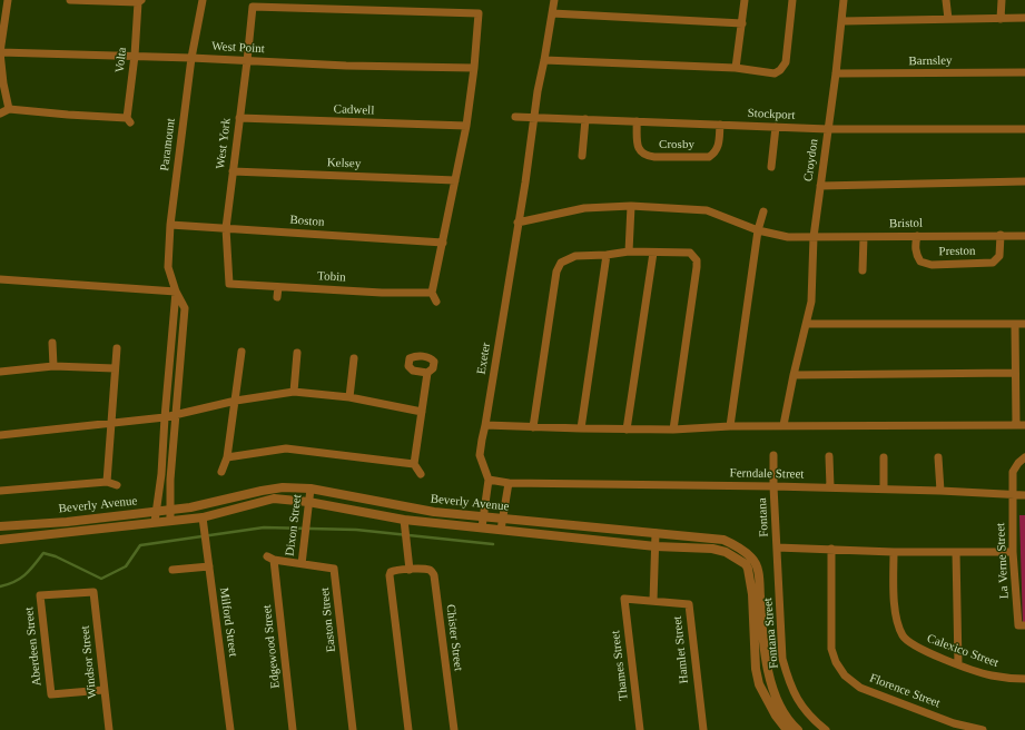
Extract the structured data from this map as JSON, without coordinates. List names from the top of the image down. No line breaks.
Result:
{"streets":{"street":["West Point","Volta","Barnsley","Cadwell","Stockport","West York","Paramount","Crosby","Croydon","Kelsey","Boston","Bristol","Preston","Tobin","Exeter","Ferndale Street","Beverly Avenue","Fontana","Dixon Street","La Verne Street","Easton Street","Milford Street","Fontana Street","Chister Street","Aberdeen Street","Edgewood Street","Hamlet Street","Calexico Street","Windsor Street","Thames Street","Florence Street"]},"crossings":[["West Point","Volta"],["West Point","West York"],["West Point","Paramount"],["Barnsley","Croydon"],["Cadwell","West York"],["Stockport","Crosby"],["Stockport","Croydon"],["Stockport","Exeter"],["West York","Kelsey"],["West York","Boston"],["West York","Tobin"],["Paramount","Boston"],["Paramount","Beverly Avenue"],["Croydon","Bristol"],["Bristol","Preston"],["Bristol","Exeter"],["Exeter","Ferndale Street"],["Ferndale Street","Fontana"],["Ferndale Street","La Verne Street"],["Beverly Avenue","Dixon Street"],["Beverly Avenue","Milford Street"],["Fontana","Fontana Street"],["Dixon Street","Easton Street"],["Easton Street","Edgewood Street"],["Aberdeen Street","Windsor Street"],["Hamlet Street","Thames Street"]]}
